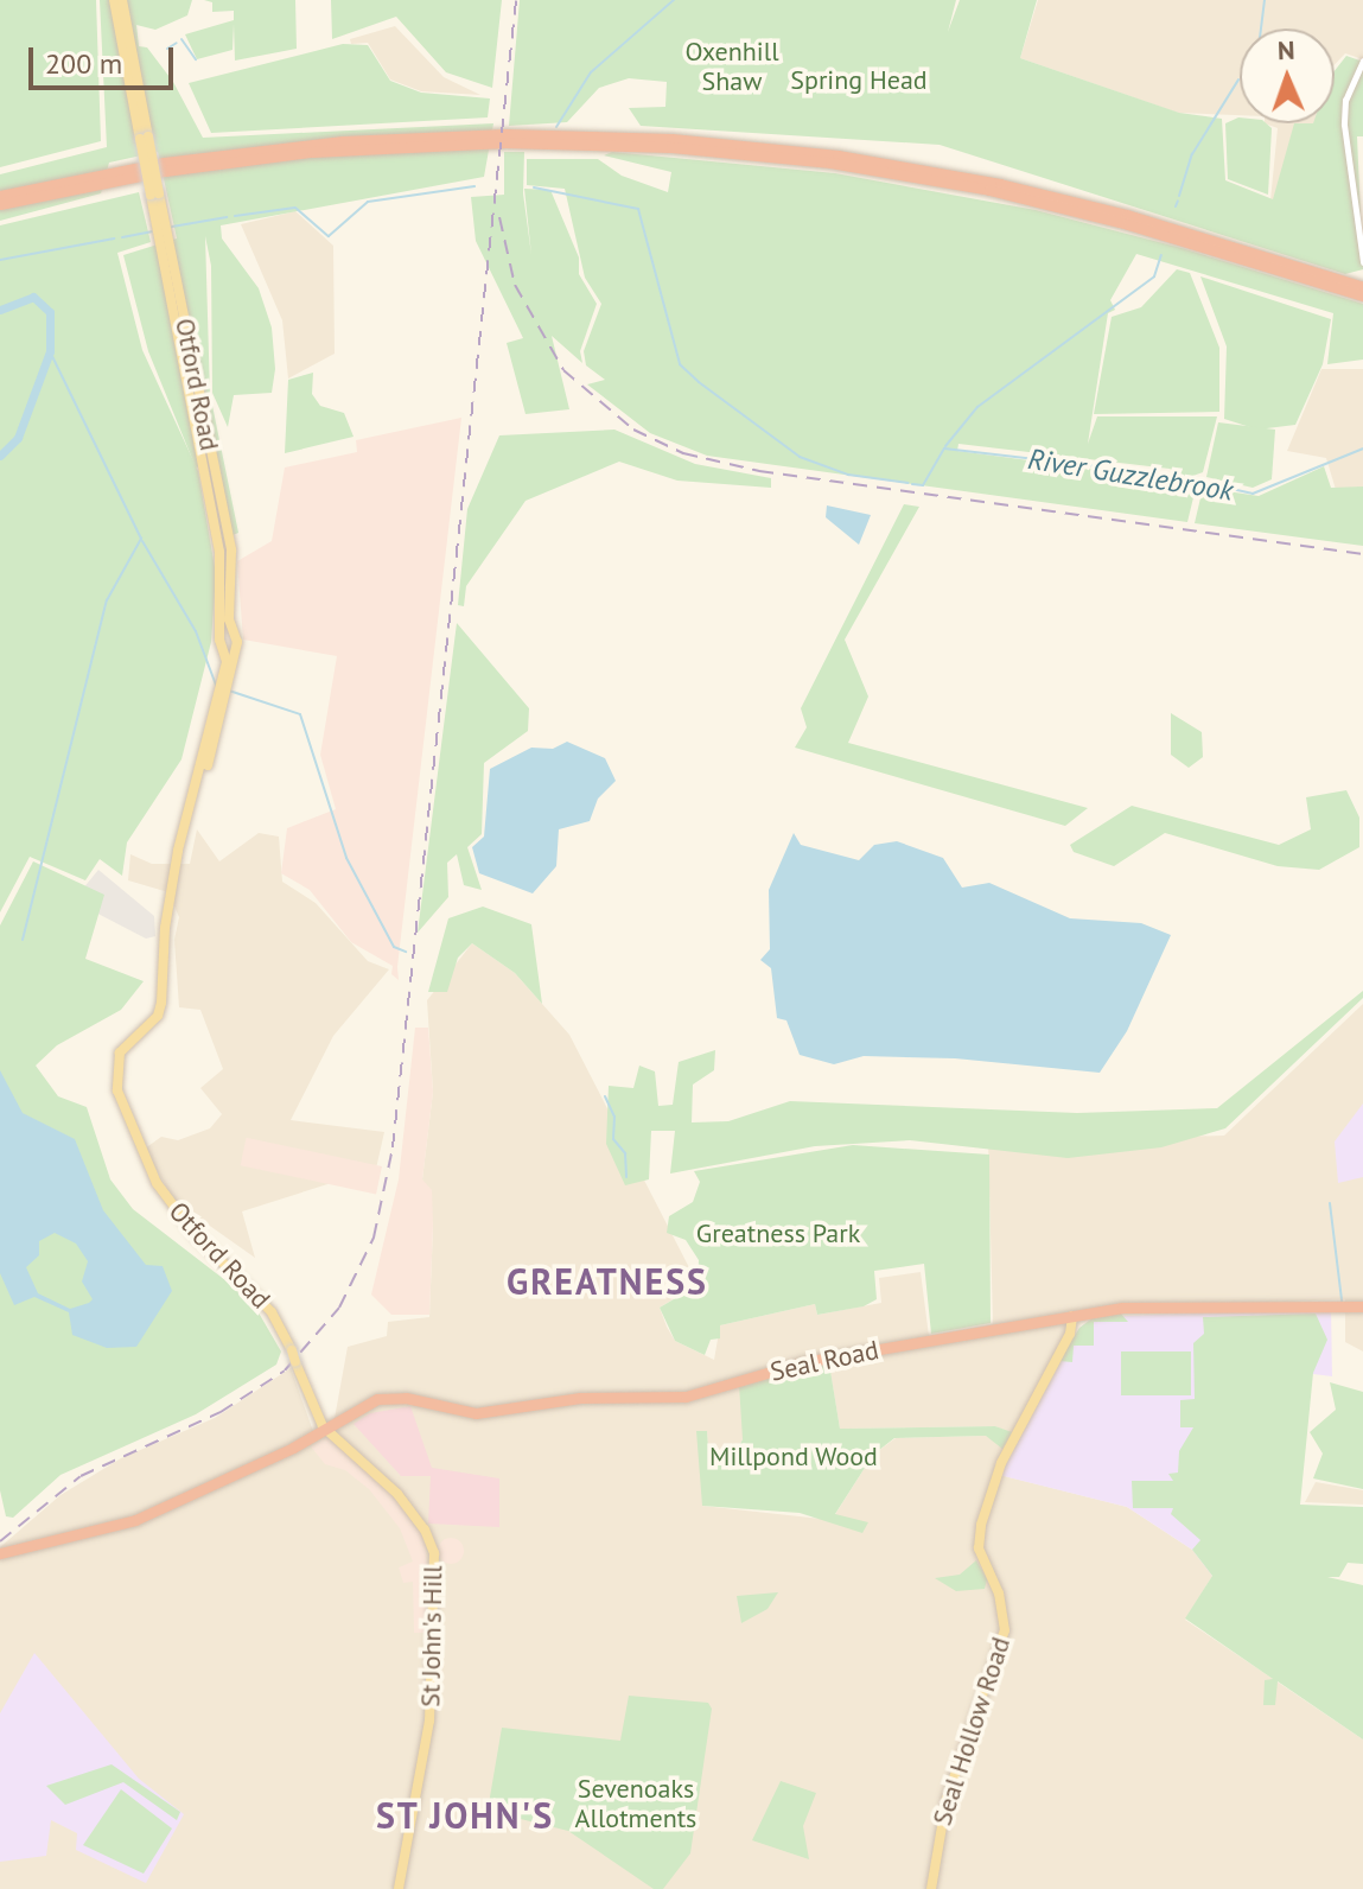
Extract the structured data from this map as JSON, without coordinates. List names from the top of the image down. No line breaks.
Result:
{"streets":{"highway":["Seal Road"],"main road":["Otford Road","St John's Hill","Seal Hollow Road"]},"crossings":[["Otford Road","Seal Road"],["Otford Road","St John's Hill"],["Seal Road","St John's Hill"],["Seal Road","Seal Hollow Road"]],"districts":["GREATNESS","ST JOHN'S"],"water":["River Guzzlebrook"],"parks":["Oxenhill Shaw","Spring Head","Greatness Park","Millpond Wood","Sevenoaks Allotments"],"scale_bar":"200 m","north":"top"}
